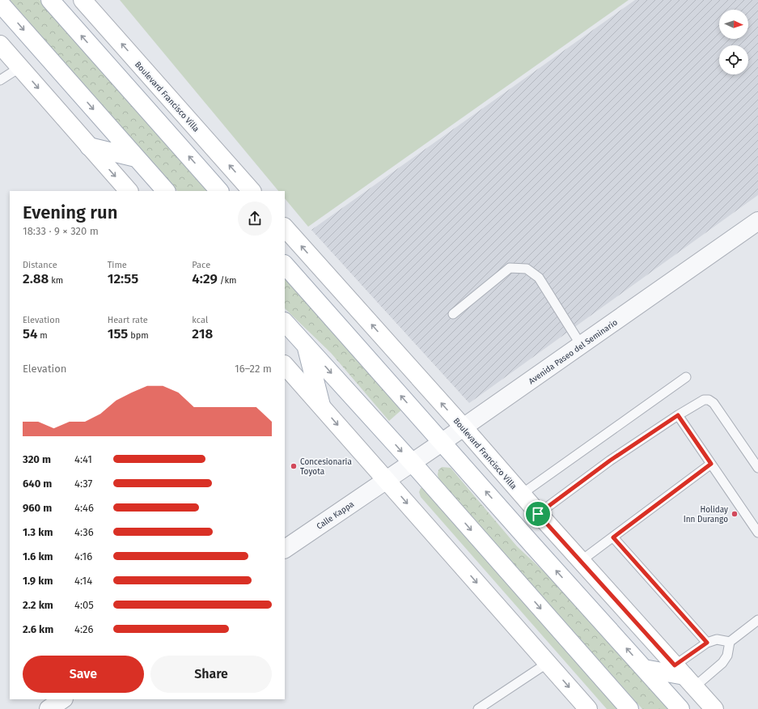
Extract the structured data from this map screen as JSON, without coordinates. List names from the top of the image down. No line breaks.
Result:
{"streets":{"main road":["Boulevard Francisco Villa"],"street":["Avenida Paseo del Seminario","Calle Kappa"]},"crossings":[["Boulevard Francisco Villa","Avenida Paseo del Seminario"],["Avenida Paseo del Seminario","Calle Kappa"]],"places":["Concesionaria Toyota","Holiday Inn Durango"],"north":"right","page":{"heading":["Evening run","18:33 · 9 × 320 m"],"stats":[["Distance","2.88 km"],["Time","12:55"],["Pace","4:29 /km"],["Elevation","54 m"],["Heart rate","155 bpm"],["kcal","218"]],"chart":["Elevation","16–22 m"],"list":[{"name":"320 m","note":"4:41"},{"name":"640 m","note":"4:37"},{"name":"960 m","note":"4:46"},{"name":"1.3 km","note":"4:36"},{"name":"1.6 km","note":"4:16"},{"name":"1.9 km","note":"4:14"},{"name":"2.2 km","note":"4:05"},{"name":"2.6 km","note":"4:26"}],"buttons":["Save","Share"]}}
